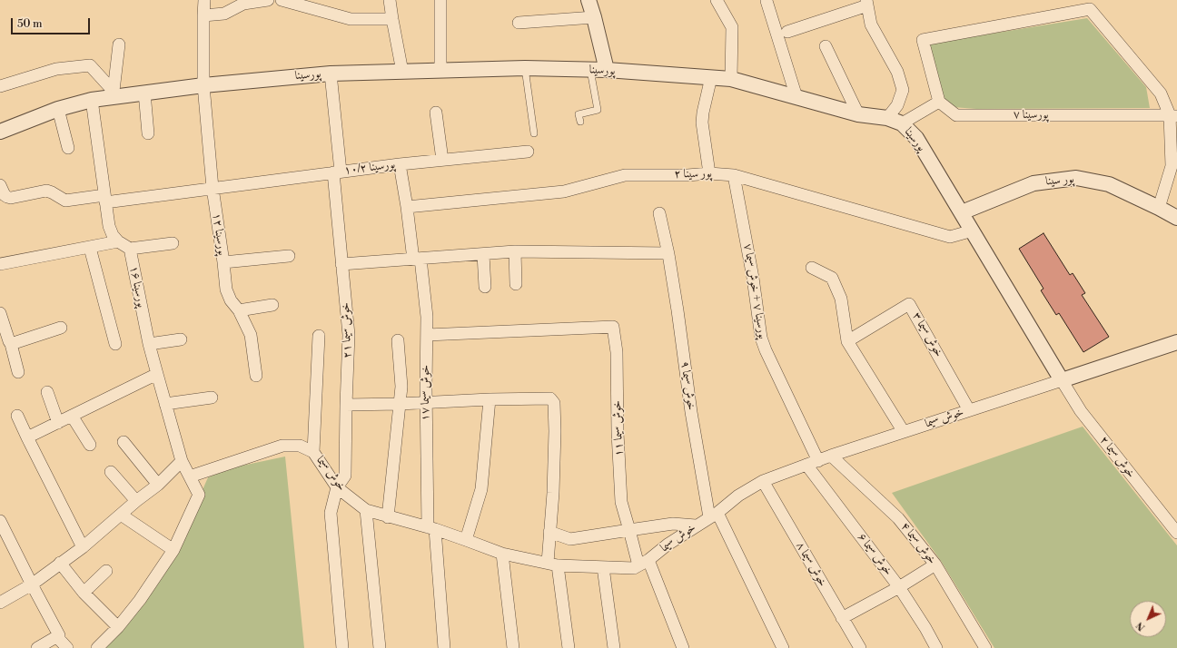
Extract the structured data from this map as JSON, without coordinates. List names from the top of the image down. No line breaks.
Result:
{"streets":{"street":["پورسینا","پورسینا ۷","پورسینا ۱۰/۲","پور سینا ۲","پور سینا","پورسینا ۱۲","پورسینا ۱۶","پورسینا ۷ + خوش سیما ۷","خوش سیما ۲۱","خوش سیما ۳","خوش سیما ۹","خوش سیما ۱۷","خوش سیما","خوش سیما ۱۱","خوش سیما ۲","خوش سیما ۴","خوش سیما ۶","خوش سیما ۸"]},"crossings":[["پورسینا","پور سینا ۲"],["پورسینا","پور سینا"],["پورسینا","پورسینا ۱۲"],["پورسینا","خوش سیما ۲۱"],["پورسینا","خوش سیما"],["پورسینا","خوش سیما ۲"],["پورسینا ۱۰/۲","پورسینا ۱۲"],["پورسینا ۱۰/۲","خوش سیما ۲۱"],["پورسینا ۱۰/۲","خوش سیما ۱۷"],["پور سینا ۲","پورسینا ۷ + خوش سیما ۷"],["پور سینا ۲","خوش سیما ۱۷"],["پورسینا ۱۶","خوش سیما"],["پورسینا ۷ + خوش سیما ۷","خوش سیما"],["خوش سیما ۲۱","خوش سیما"],["خوش سیما ۳","خوش سیما"],["خوش سیما ۹","خوش سیما"],["خوش سیما ۱۷","خوش سیما"],["خوش سیما ۱۷","خوش سیما ۱۱"],["خوش سیما","خوش سیما ۱۱"],["خوش سیما","خوش سیما ۲"],["خوش سیما","خوش سیما ۴"],["خوش سیما","خوش سیما ۶"],["خوش سیما","خوش سیما ۸"]],"scale_bar":"50 m","north":"bottom left"}
